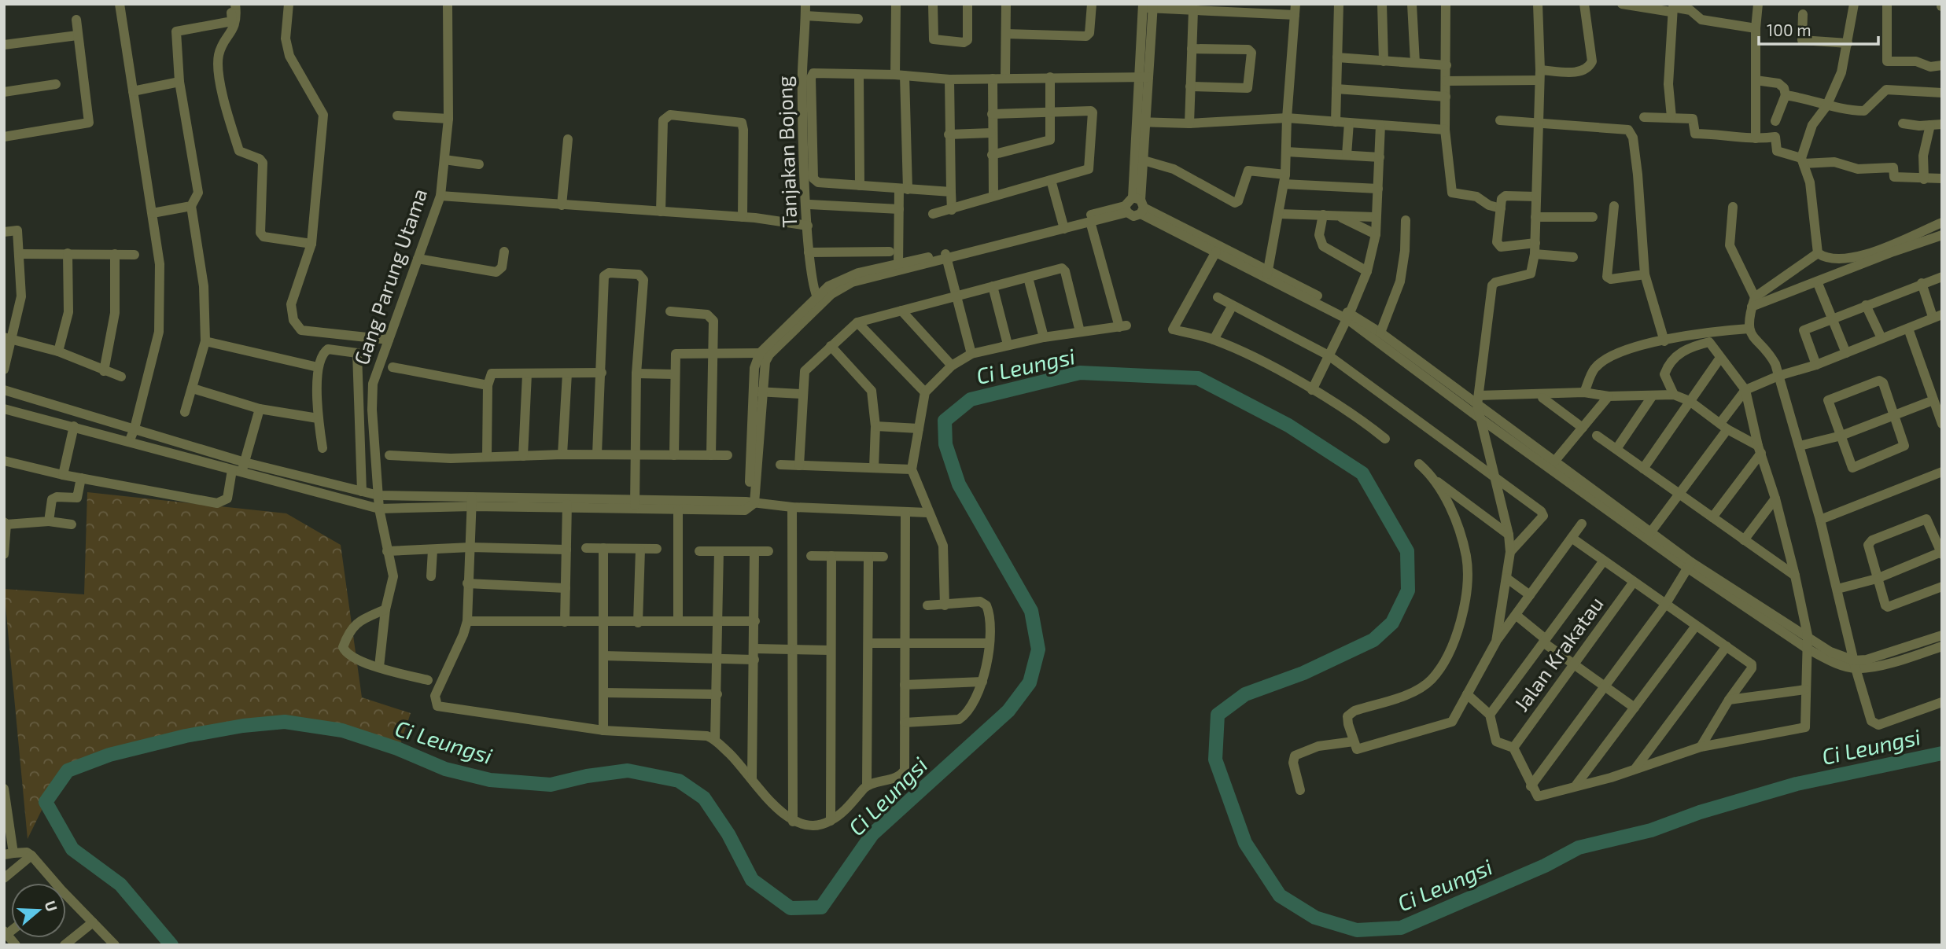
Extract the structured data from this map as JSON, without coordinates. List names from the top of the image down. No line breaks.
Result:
{"streets":{"street":["Tanjakan Bojong","Gang Parung Utama","Jalan Krakatau"]},"water":["Ci Leungsi"],"scale_bar":"100 m","north":"right"}
